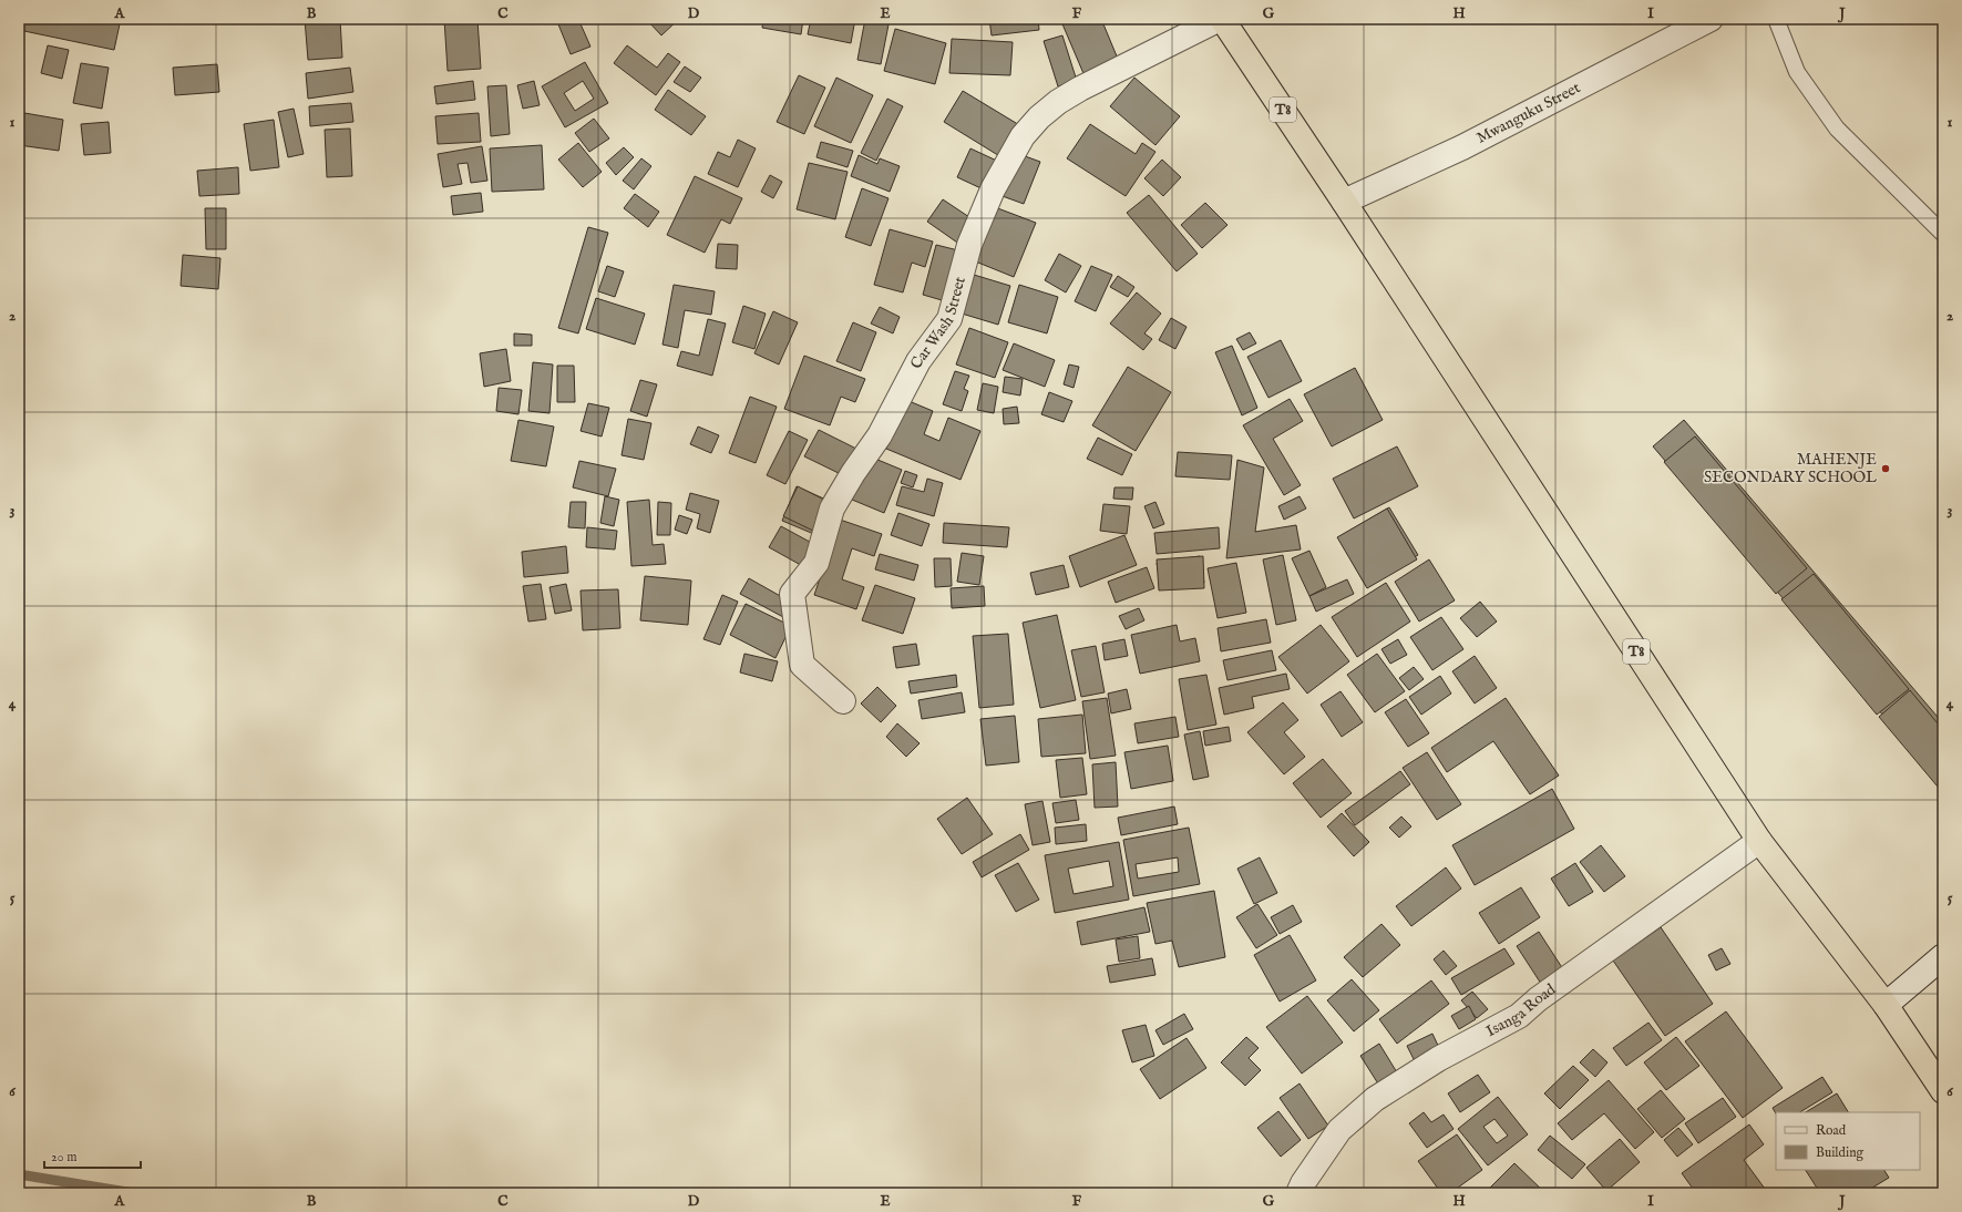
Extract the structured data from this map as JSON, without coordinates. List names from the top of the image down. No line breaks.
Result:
{"streets":{"highway":["T8"],"street":["Mwanguku Street","Car Wash Street","Isanga Road"]},"crossings":[["T8","Mwanguku Street"],["T8","Car Wash Street"],["T8","Isanga Road"]],"places":["MAHENJE SECONDARY SCHOOL"],"legend":["Road","Building"],"scale_bar":"20 m","grid":{"columns":["A","B","C","D","E","F","G","H","I","J"],"rows":["1","2","3","4","5","6"]}}
